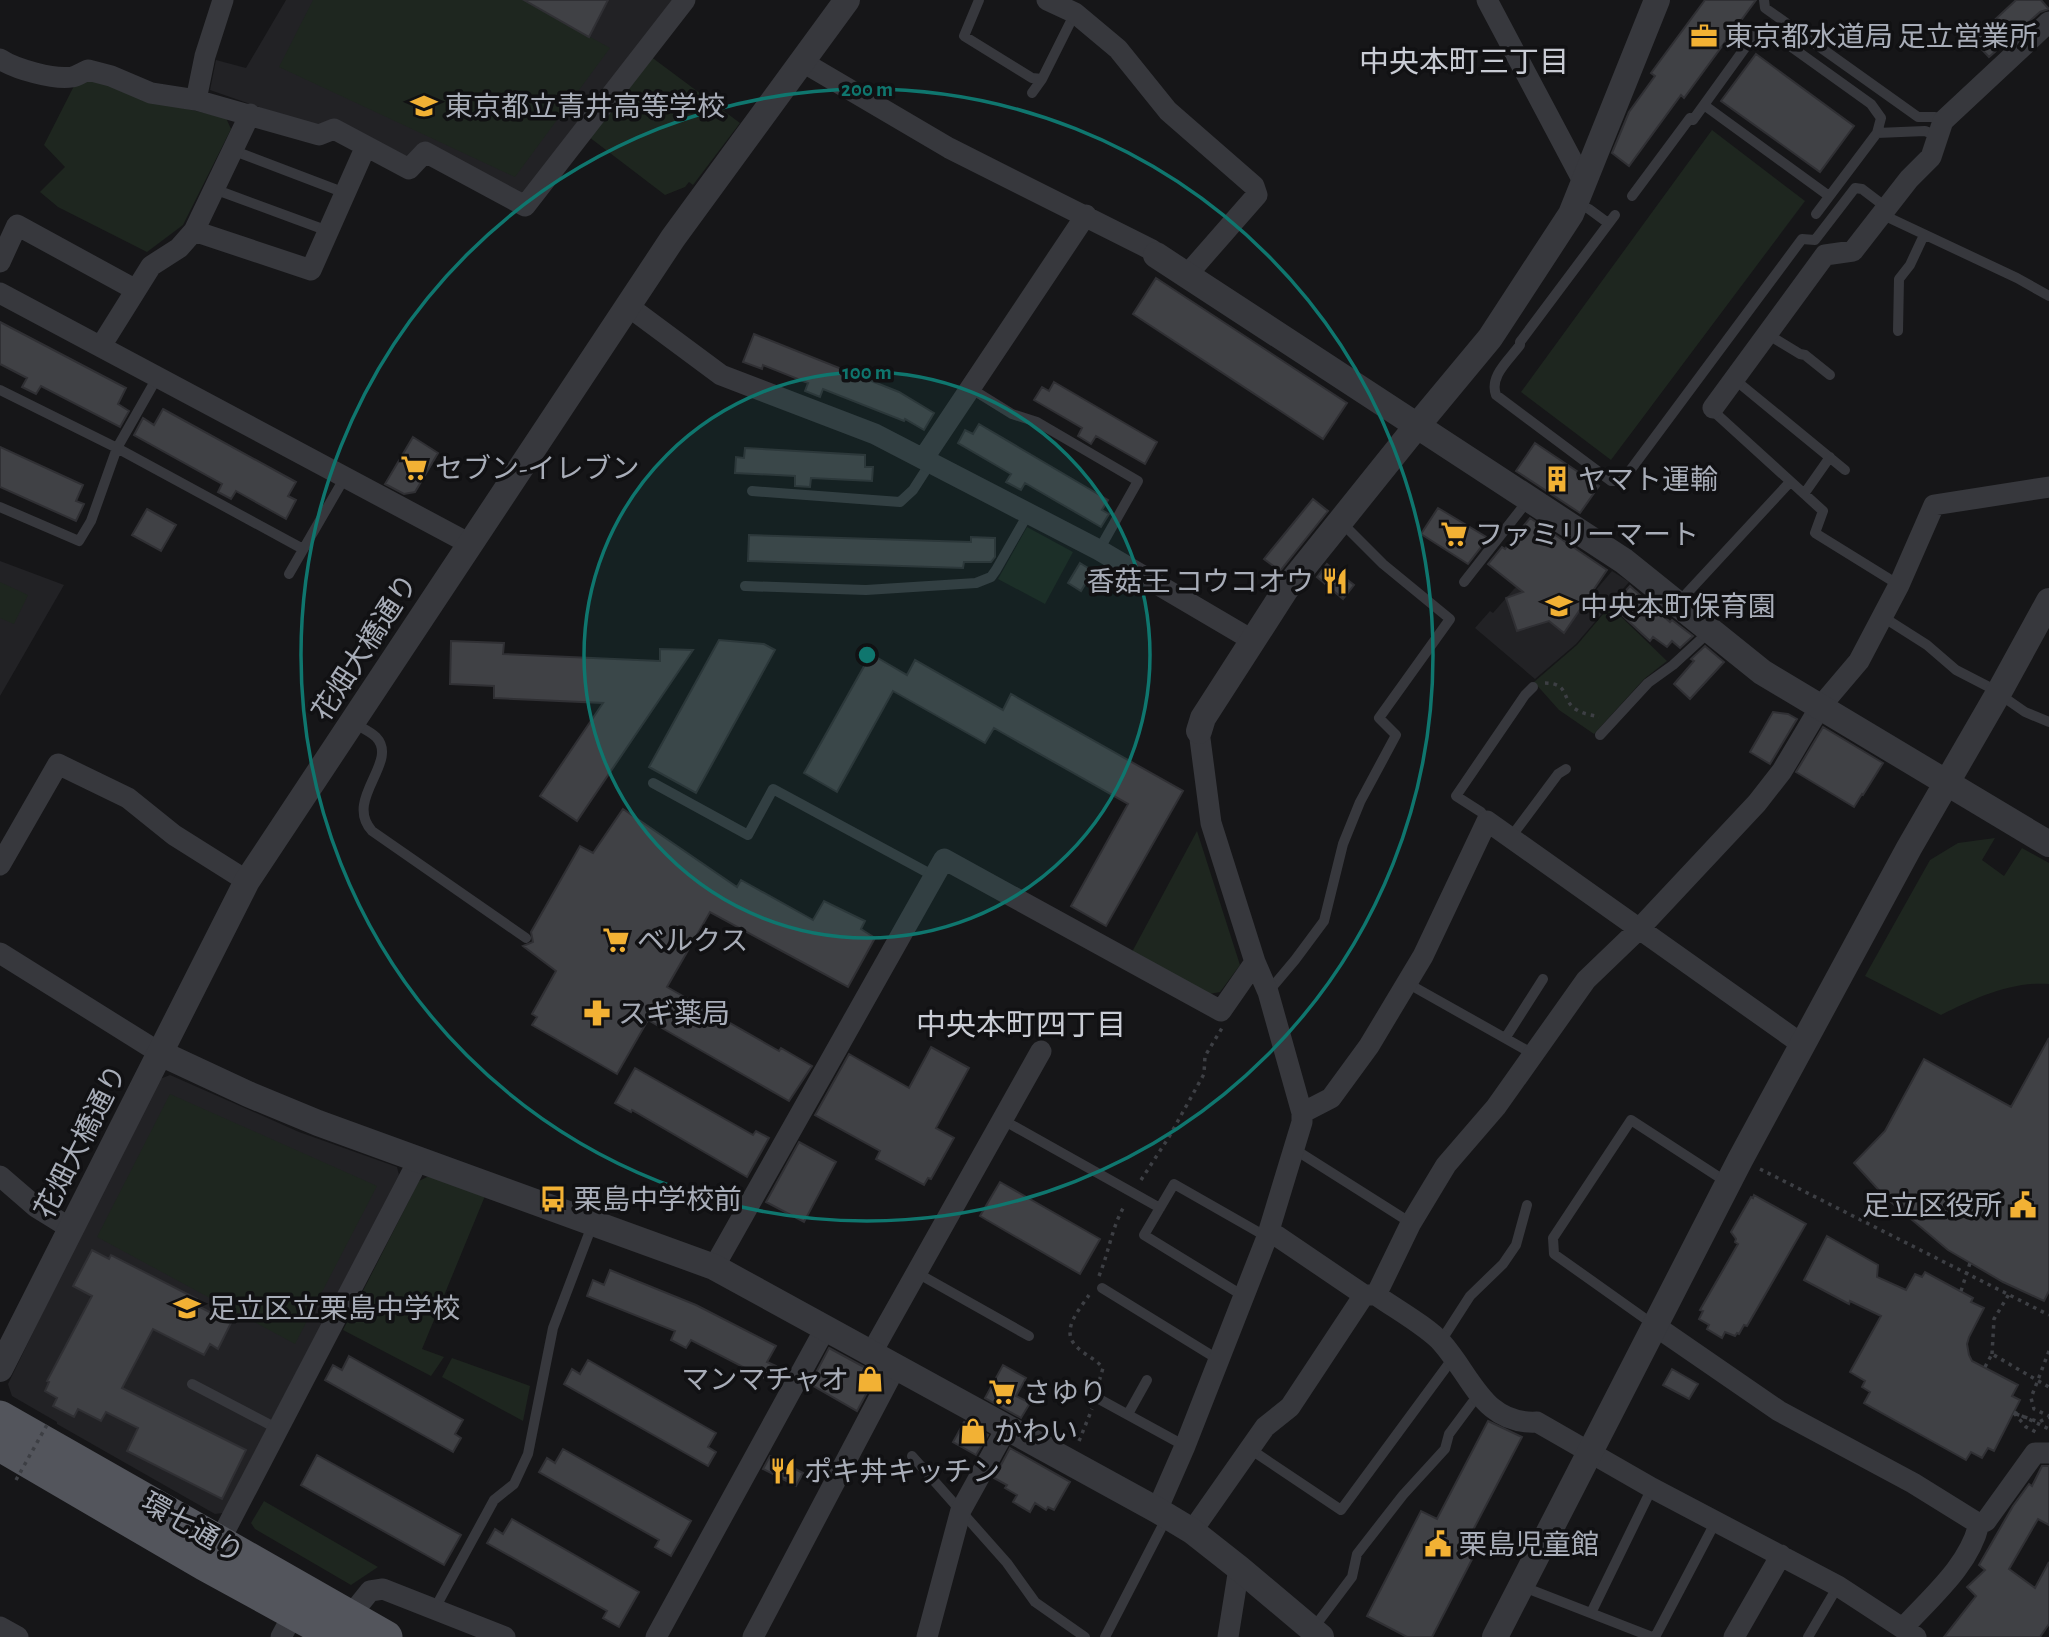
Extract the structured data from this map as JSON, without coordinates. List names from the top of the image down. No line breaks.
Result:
{"streets":{"main road":["環七通り"],"street":["花畑大橋通り"]},"districts":["中央本町三丁目","中央本町四丁目"],"places":{"office":["東京都水道局 足立営業所"],"school or university":["東京都立青井高等学校","中央本町保育園","足立区立栗島中学校"],"supermarket":["セブン-イレブン","ファミリーマート","ベルクス","さゆり"],"building":["ヤマト運輸"],"restaurant":["香菇王 コウコオウ","ポキ丼キッチン"],"pharmacy":["スギ薬局"],"bus stop":["栗島中学校前"],"public building":["足立区役所","栗島児童館"],"shop":["マンマチャオ","かわい"]},"rings":["200 m","100 m"]}
